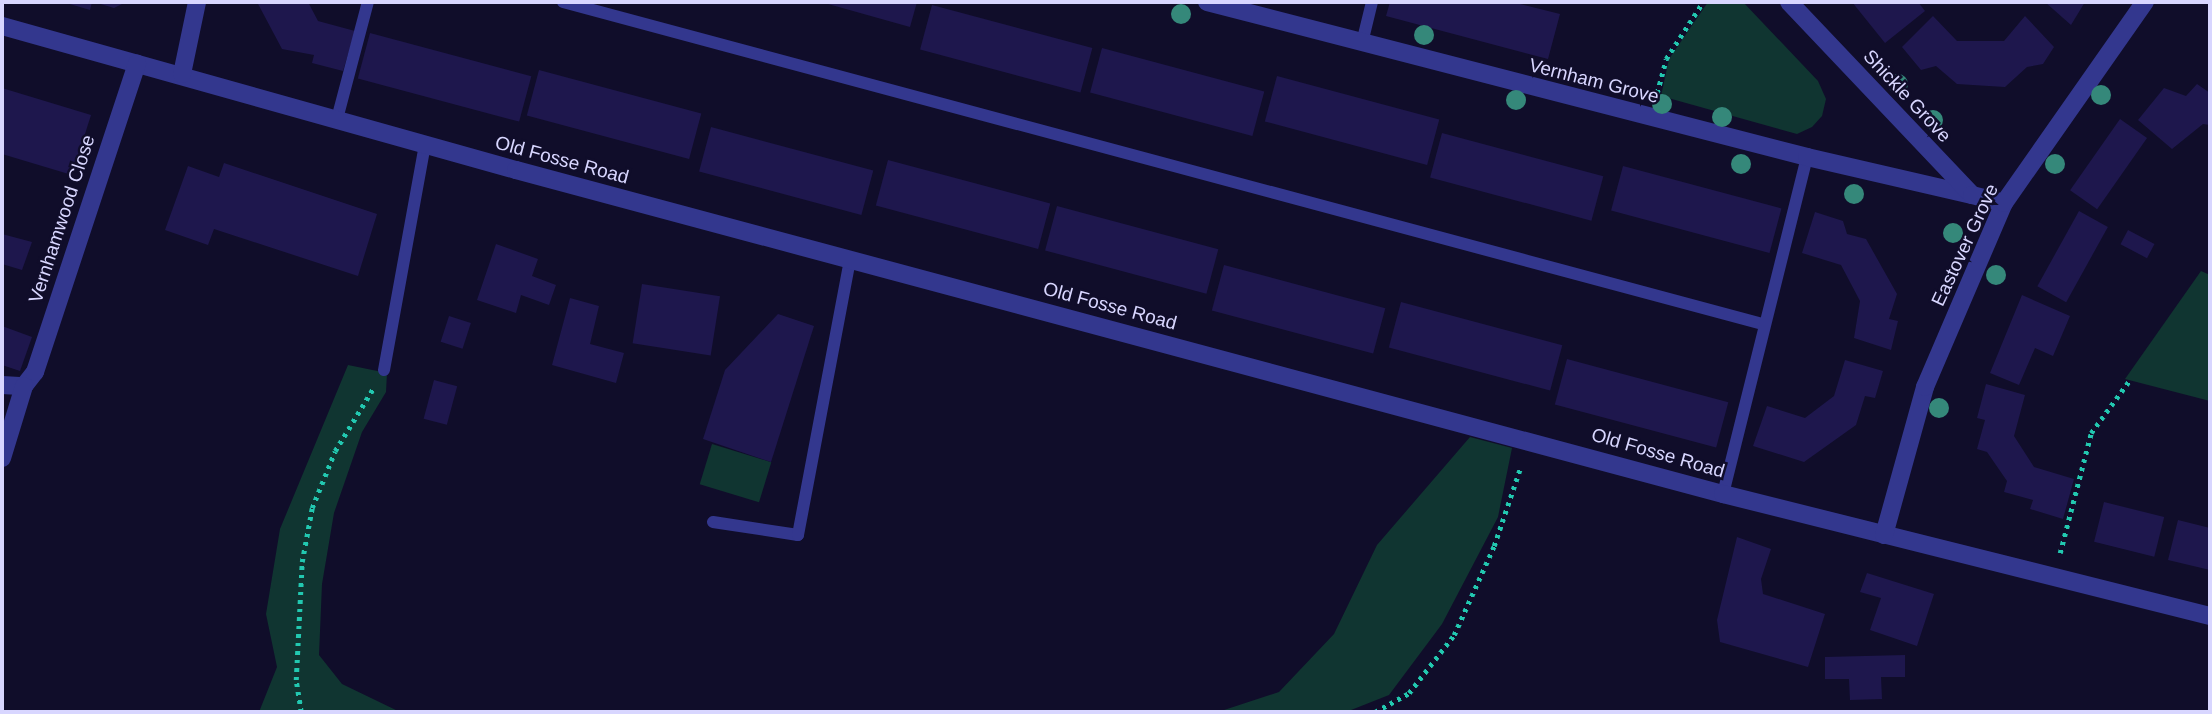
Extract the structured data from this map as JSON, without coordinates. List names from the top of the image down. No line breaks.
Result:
{"streets":{"street":["Vernham Grove","Shickle Grove","Old Fosse Road","Vernhamwood Close","Eastover Grove"]},"crossings":[["Vernham Grove","Shickle Grove"],["Old Fosse Road","Vernhamwood Close"],["Old Fosse Road","Eastover Grove"]]}
